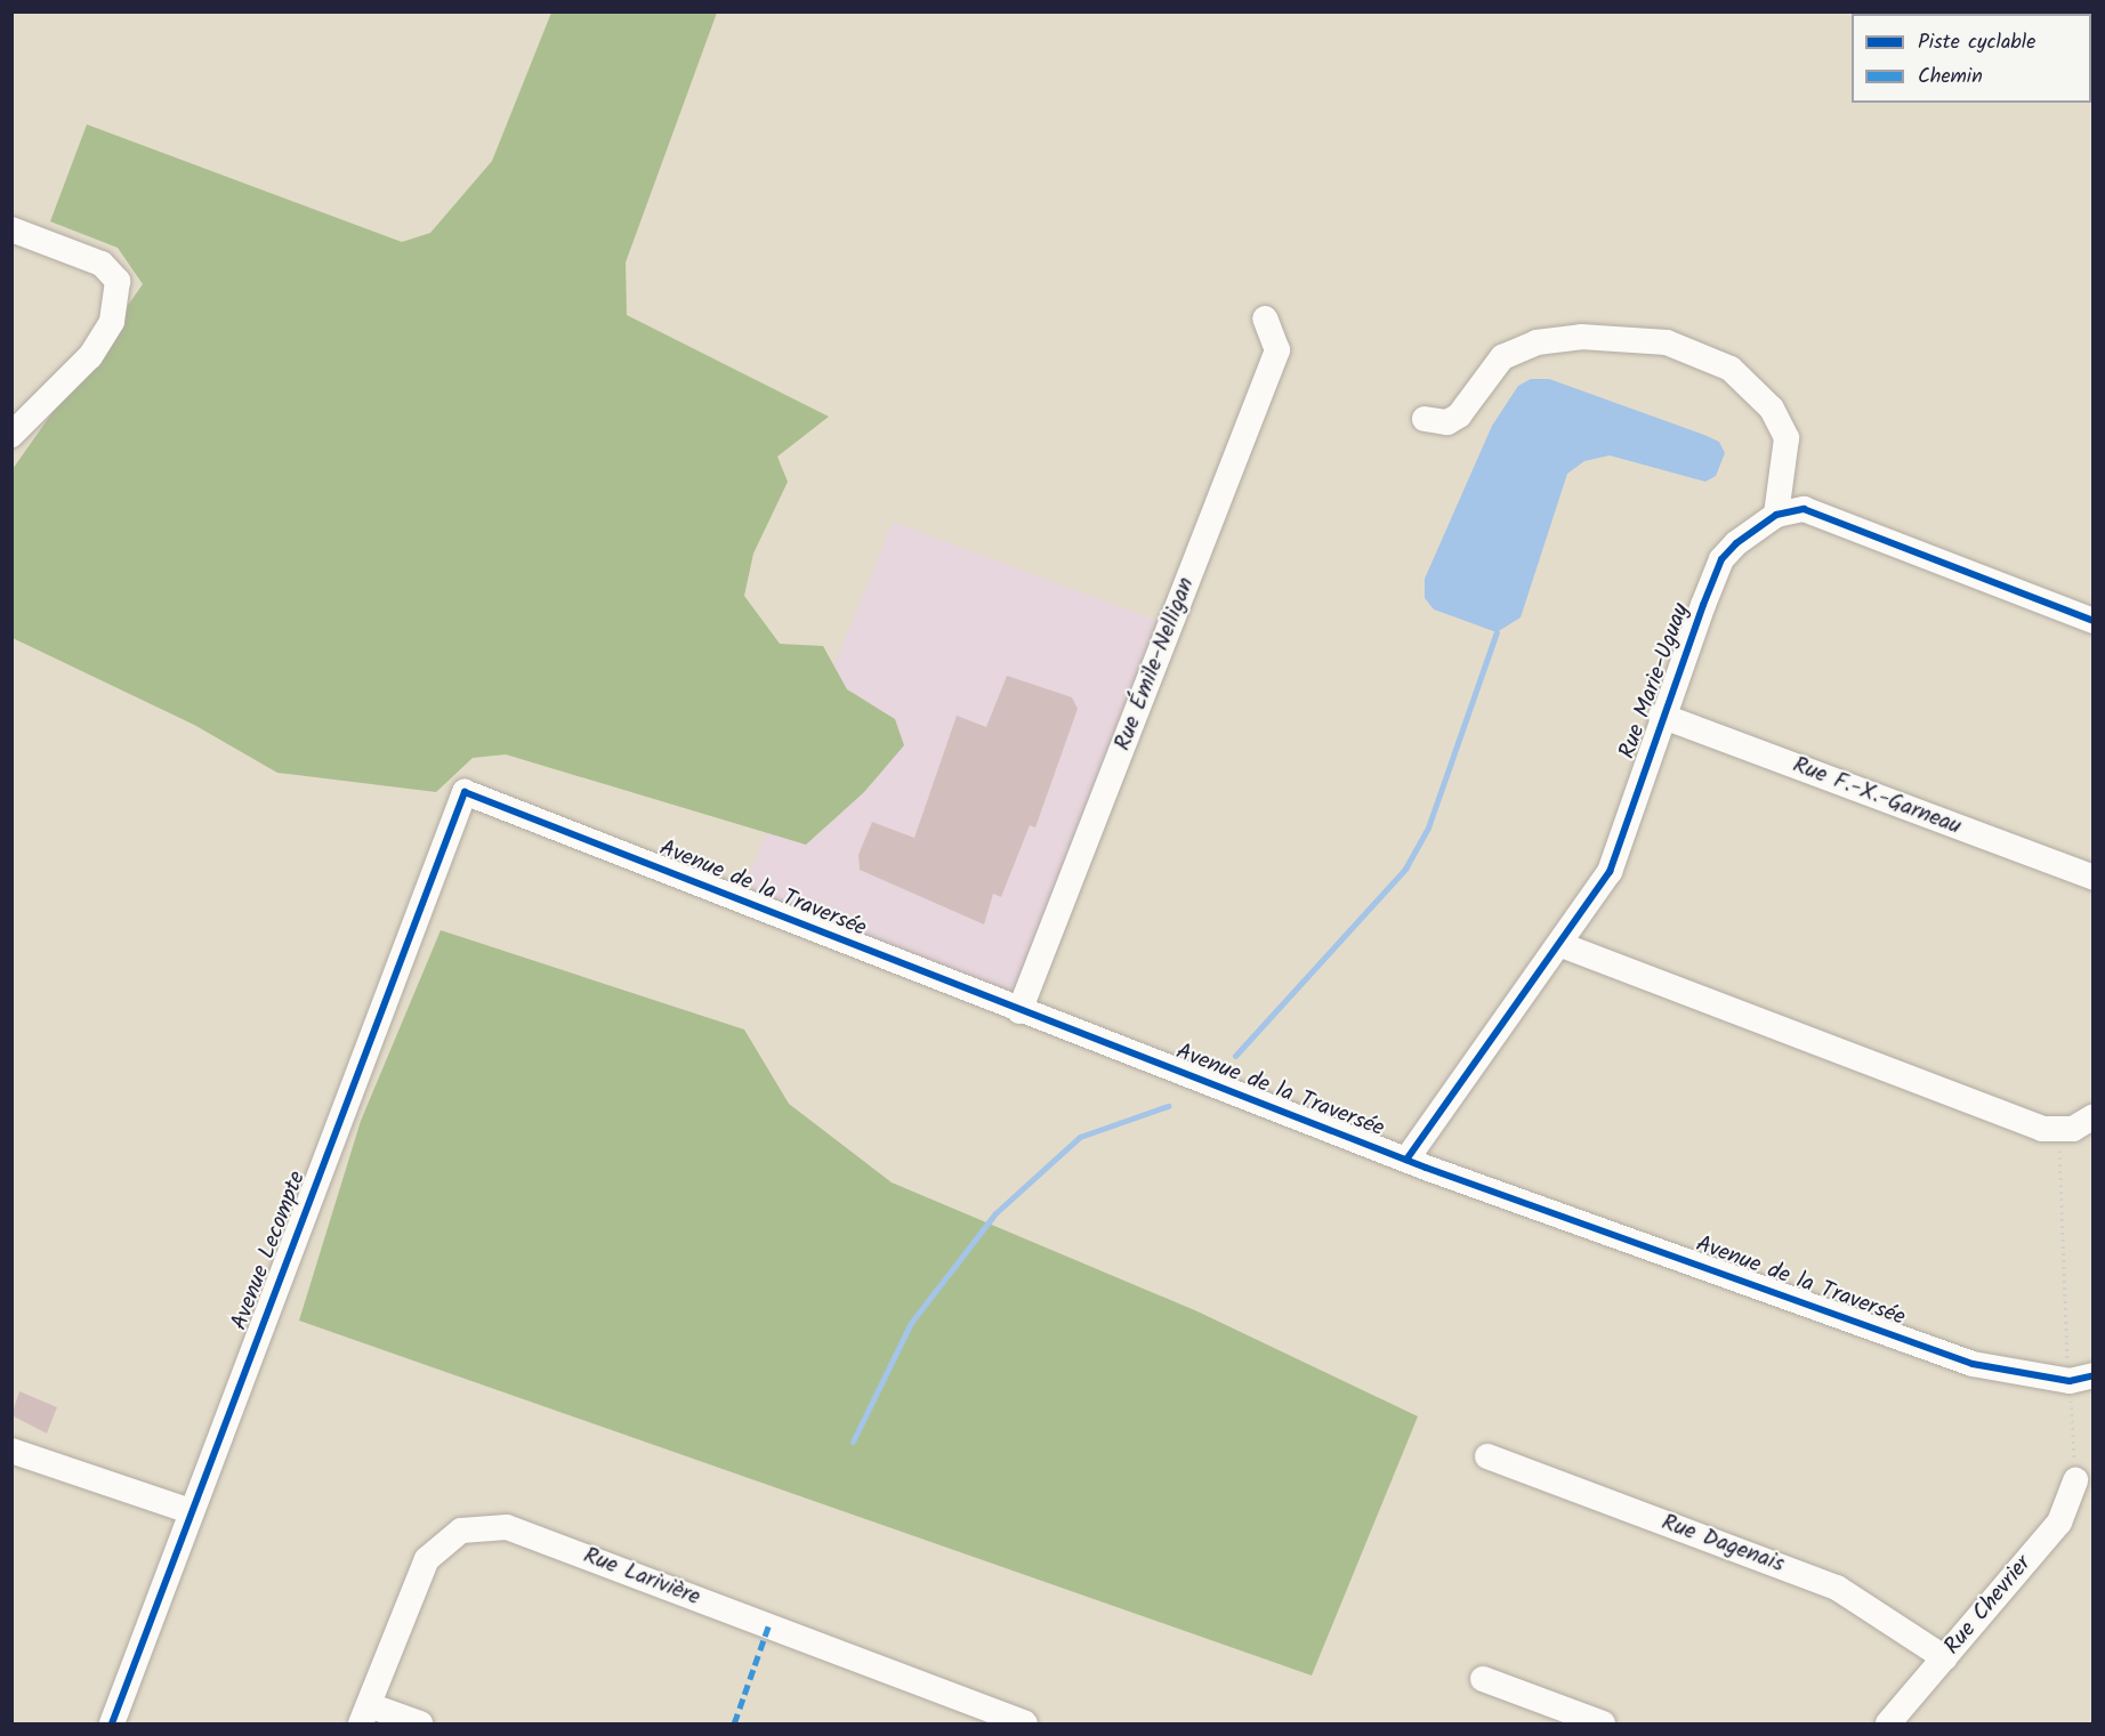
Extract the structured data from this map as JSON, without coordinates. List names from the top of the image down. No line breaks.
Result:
{"streets":{"street":["Rue Émile-Nelligan","Rue Marie-Uguay","Rue F.-X.-Garneau","Avenue de la Traversée","Avenue Lecompte","Rue Dagenais","Rue Larivière","Rue Chevrier"]},"crossings":[["Rue Émile-Nelligan","Avenue de la Traversée"],["Rue Marie-Uguay","Rue F.-X.-Garneau"],["Rue Marie-Uguay","Avenue de la Traversée"],["Avenue de la Traversée","Avenue Lecompte"],["Rue Dagenais","Rue Chevrier"]],"legend":["Piste cyclable","Chemin"]}
